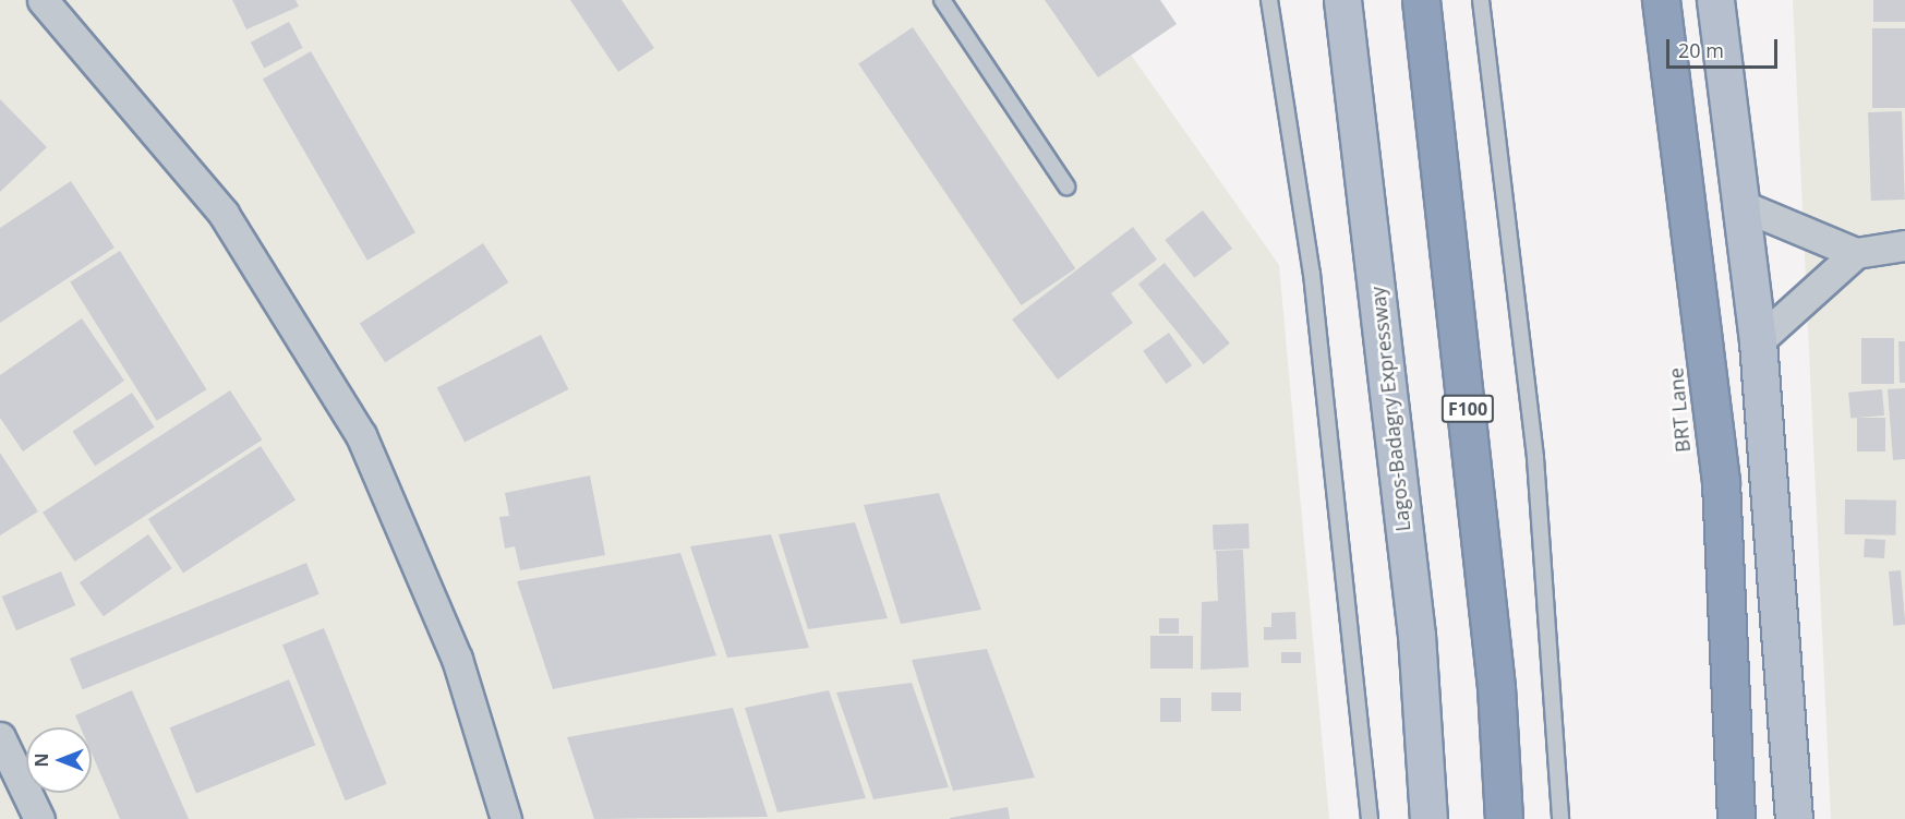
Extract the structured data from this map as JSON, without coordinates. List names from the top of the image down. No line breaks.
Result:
{"streets":{"highway":["F100"],"main road":["Lagos-Badagry Expressway"],"lane":["BRT Lane"]},"scale_bar":"20 m","north":"left"}
